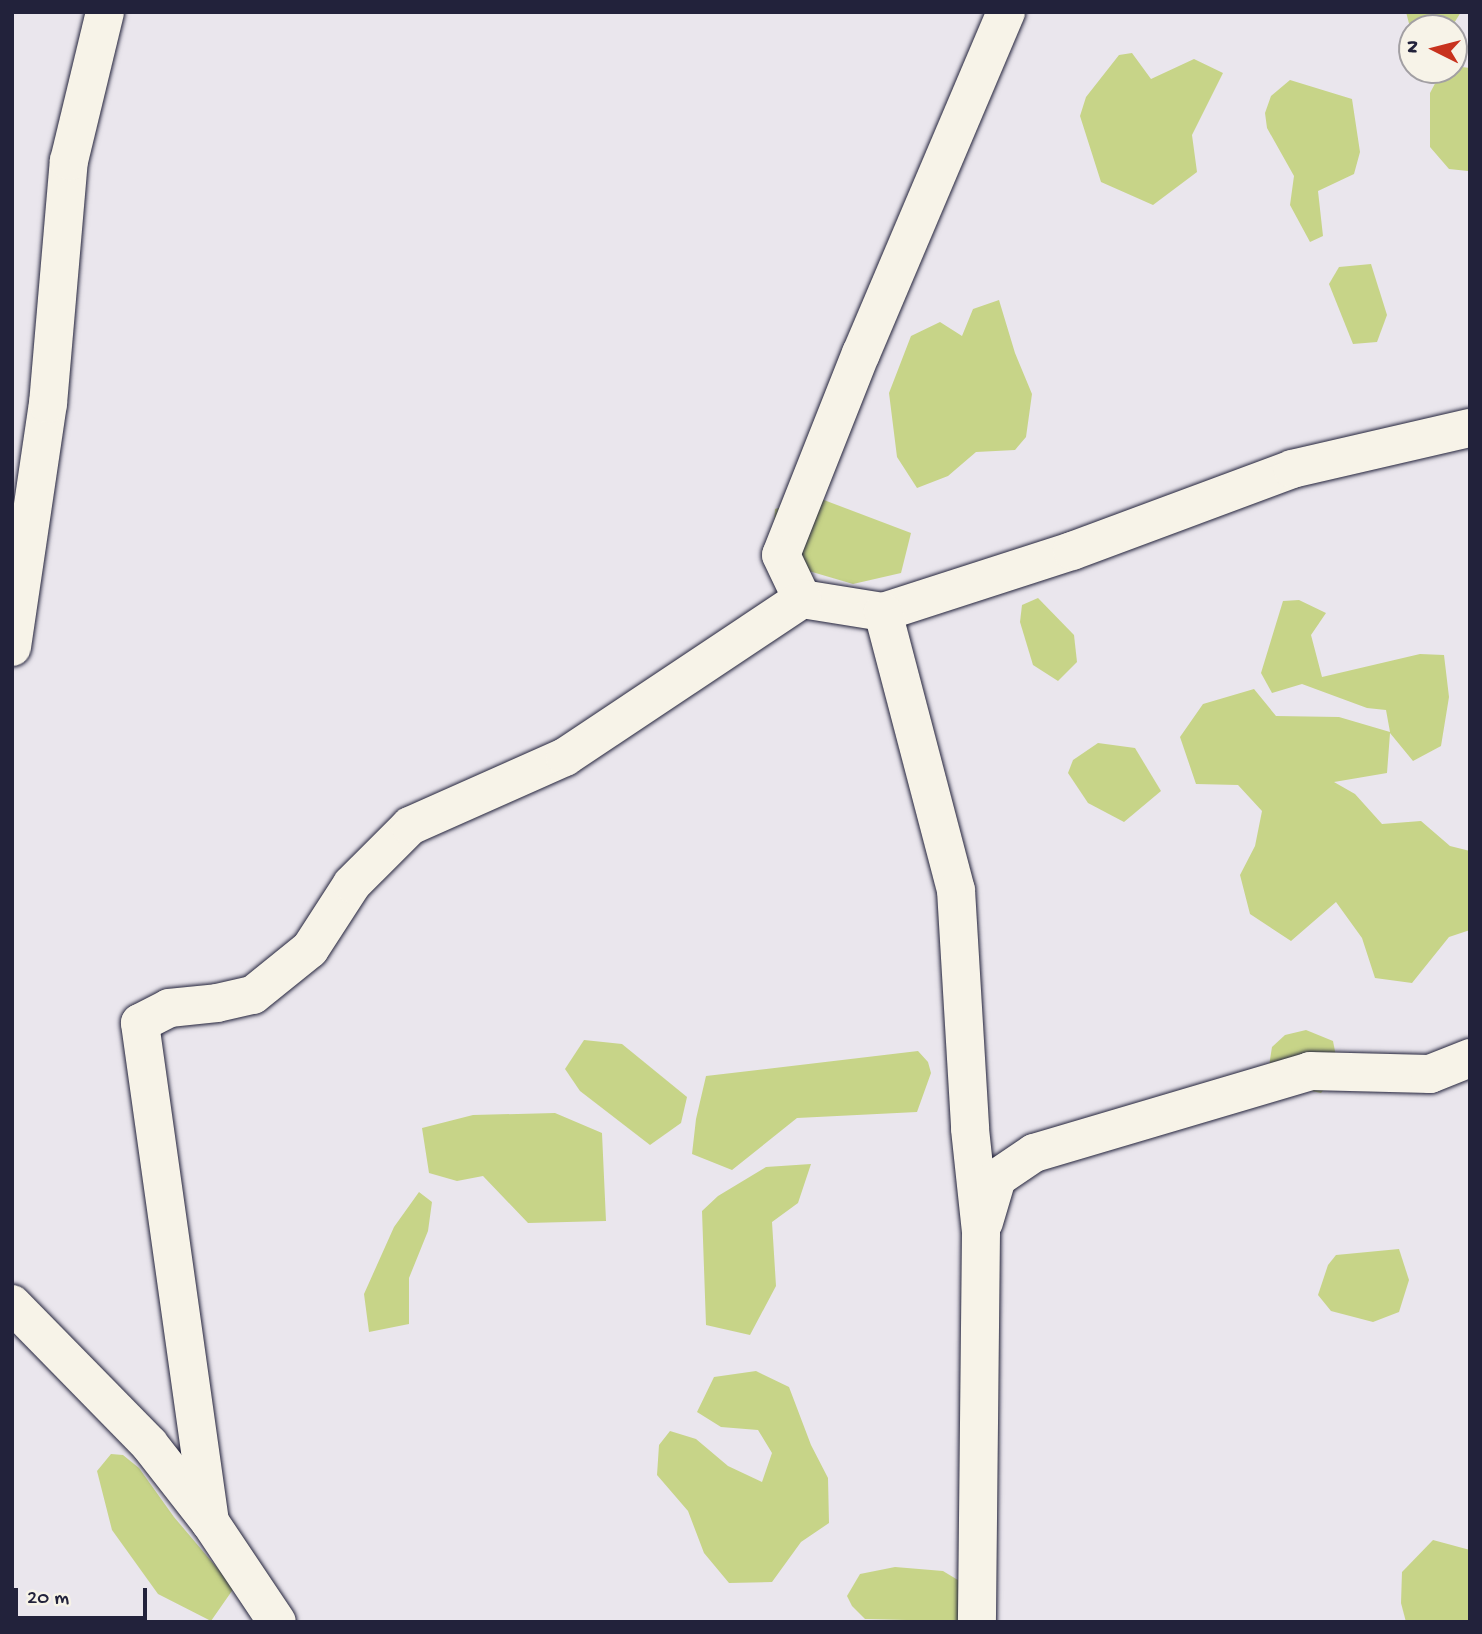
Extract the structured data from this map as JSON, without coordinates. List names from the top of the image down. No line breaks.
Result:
{"scale_bar":"20 m","north":"left"}
